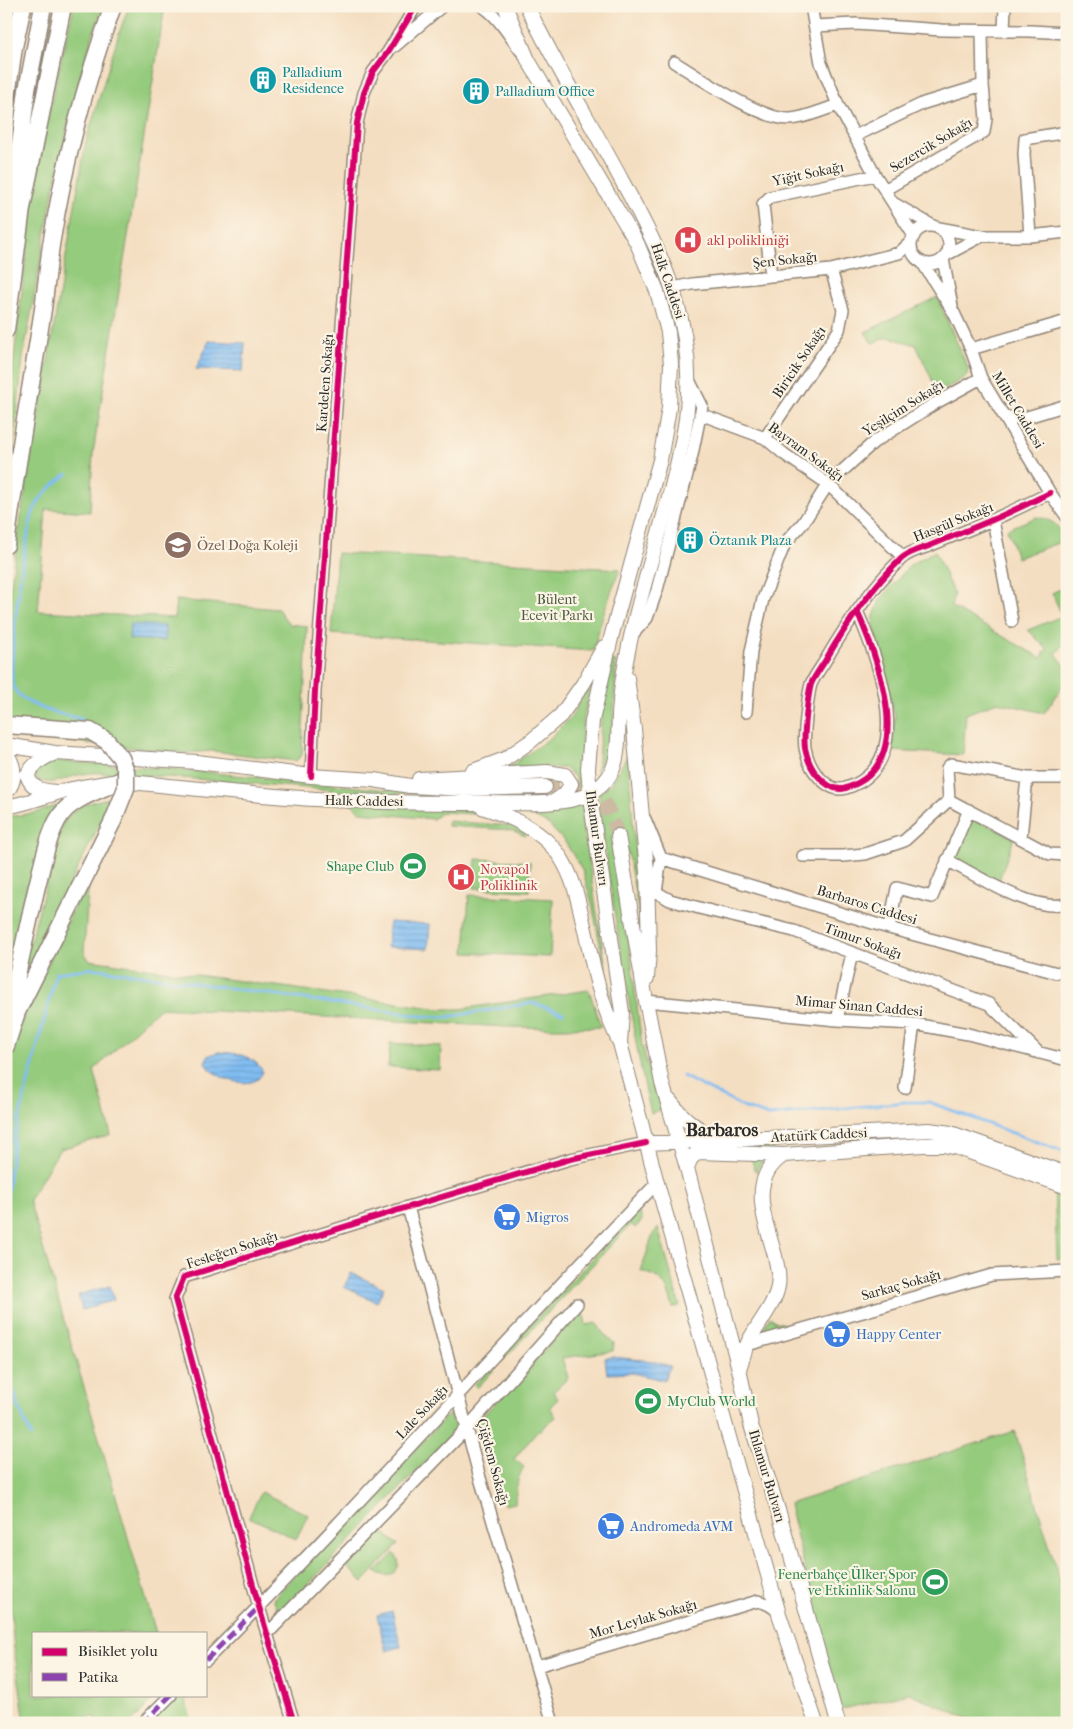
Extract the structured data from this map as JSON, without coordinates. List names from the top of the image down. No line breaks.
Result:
{"streets":{"main road":["Halk Caddesi","Ihlamur Bulvarı","Atatürk Caddesi"],"street":["Sezercik Sokağı","Yiğit Sokağı","Şen Sokağı","Biricik Sokağı","Kardelen Sokağı","Yeşilçim Sokağı","Millet Caddesi","Bayram Sokağı","Hasgül Sokağı","Barbaros Caddesi","Timur Sokağı","Mimar Sinan Caddesi","Fesleğen Sokağı","Sarkaç Sokağı","Lale Sokağı","Çiğdem Sokağı","Mor Leylak Sokağı"]},"crossings":[["Yiğit Sokağı","Şen Sokağı"],["Şen Sokağı","Halk Caddesi"],["Şen Sokağı","Biricik Sokağı"],["Halk Caddesi","Ihlamur Bulvarı"],["Halk Caddesi","Timur Sokağı"],["Halk Caddesi","Mimar Sinan Caddesi"],["Biricik Sokağı","Bayram Sokağı"],["Yeşilçim Sokağı","Millet Caddesi"],["Yeşilçim Sokağı","Bayram Sokağı"],["Millet Caddesi","Hasgül Sokağı"],["Bayram Sokağı","Hasgül Sokağı"],["Ihlamur Bulvarı","Atatürk Caddesi"],["Ihlamur Bulvarı","Fesleğen Sokağı"],["Ihlamur Bulvarı","Lale Sokağı"],["Ihlamur Bulvarı","Mor Leylak Sokağı"],["Timur Sokağı","Mimar Sinan Caddesi"],["Atatürk Caddesi","Fesleğen Sokağı"],["Fesleğen Sokağı","Lale Sokağı"],["Fesleğen Sokağı","Çiğdem Sokağı"],["Lale Sokağı","Çiğdem Sokağı"],["Çiğdem Sokağı","Mor Leylak Sokağı"]],"districts":["Barbaros"],"parks":["Bülent Ecevit Parkı"],"places":{"building":["Palladium Residence","Palladium Office","Öztanık Plaza"],"hospital":["akl polikliniği","Novapol Poliklinik"],"school or university":["Özel Doğa Koleji"],"sports":["Shape Club","MyClub World","Fenerbahçe Ülker Spor ve Etkinlik Salonu"],"supermarket":["Migros","Happy Center","Andromeda AVM"]},"legend":["Bisiklet yolu","Patika"]}
